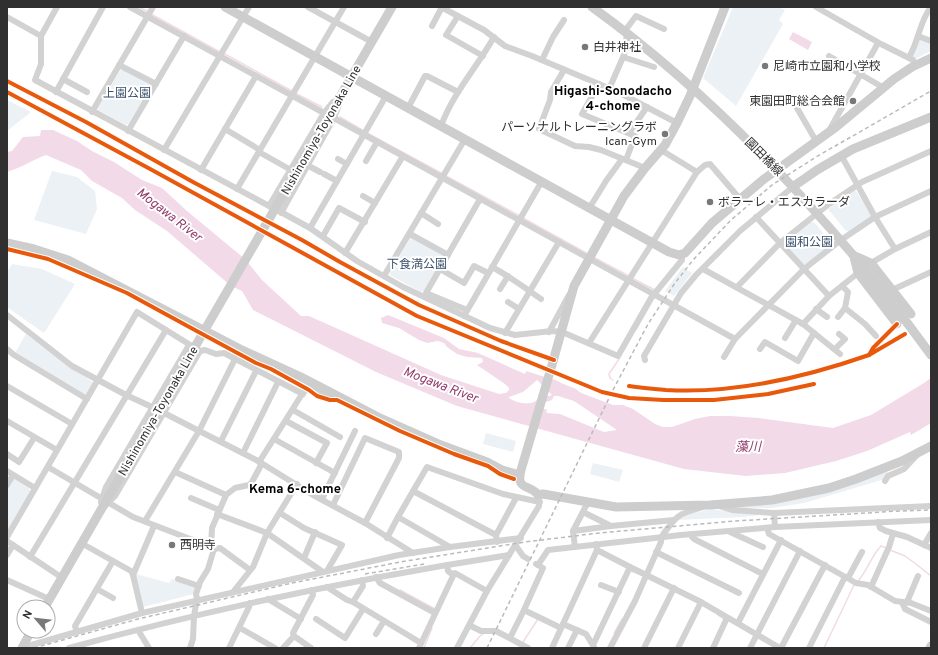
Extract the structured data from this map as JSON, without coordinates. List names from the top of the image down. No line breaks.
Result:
{"streets":{"street":["Nishinomiya-Toyonaka Line","園田橋線"]},"districts":["Higashi-Sonodacho 4-chome","Kema 6-chome"],"water":["Mogawa River","藻川"],"parks":["上園公園","園和公園","下食満公園"],"places":["白井神社","尼崎市立園和小学校","東園田町総合会館","パーソナルトレーニングラボ Ican-Gym","ボラーレ・エスカラーダ","西明寺"],"north":"top left"}
